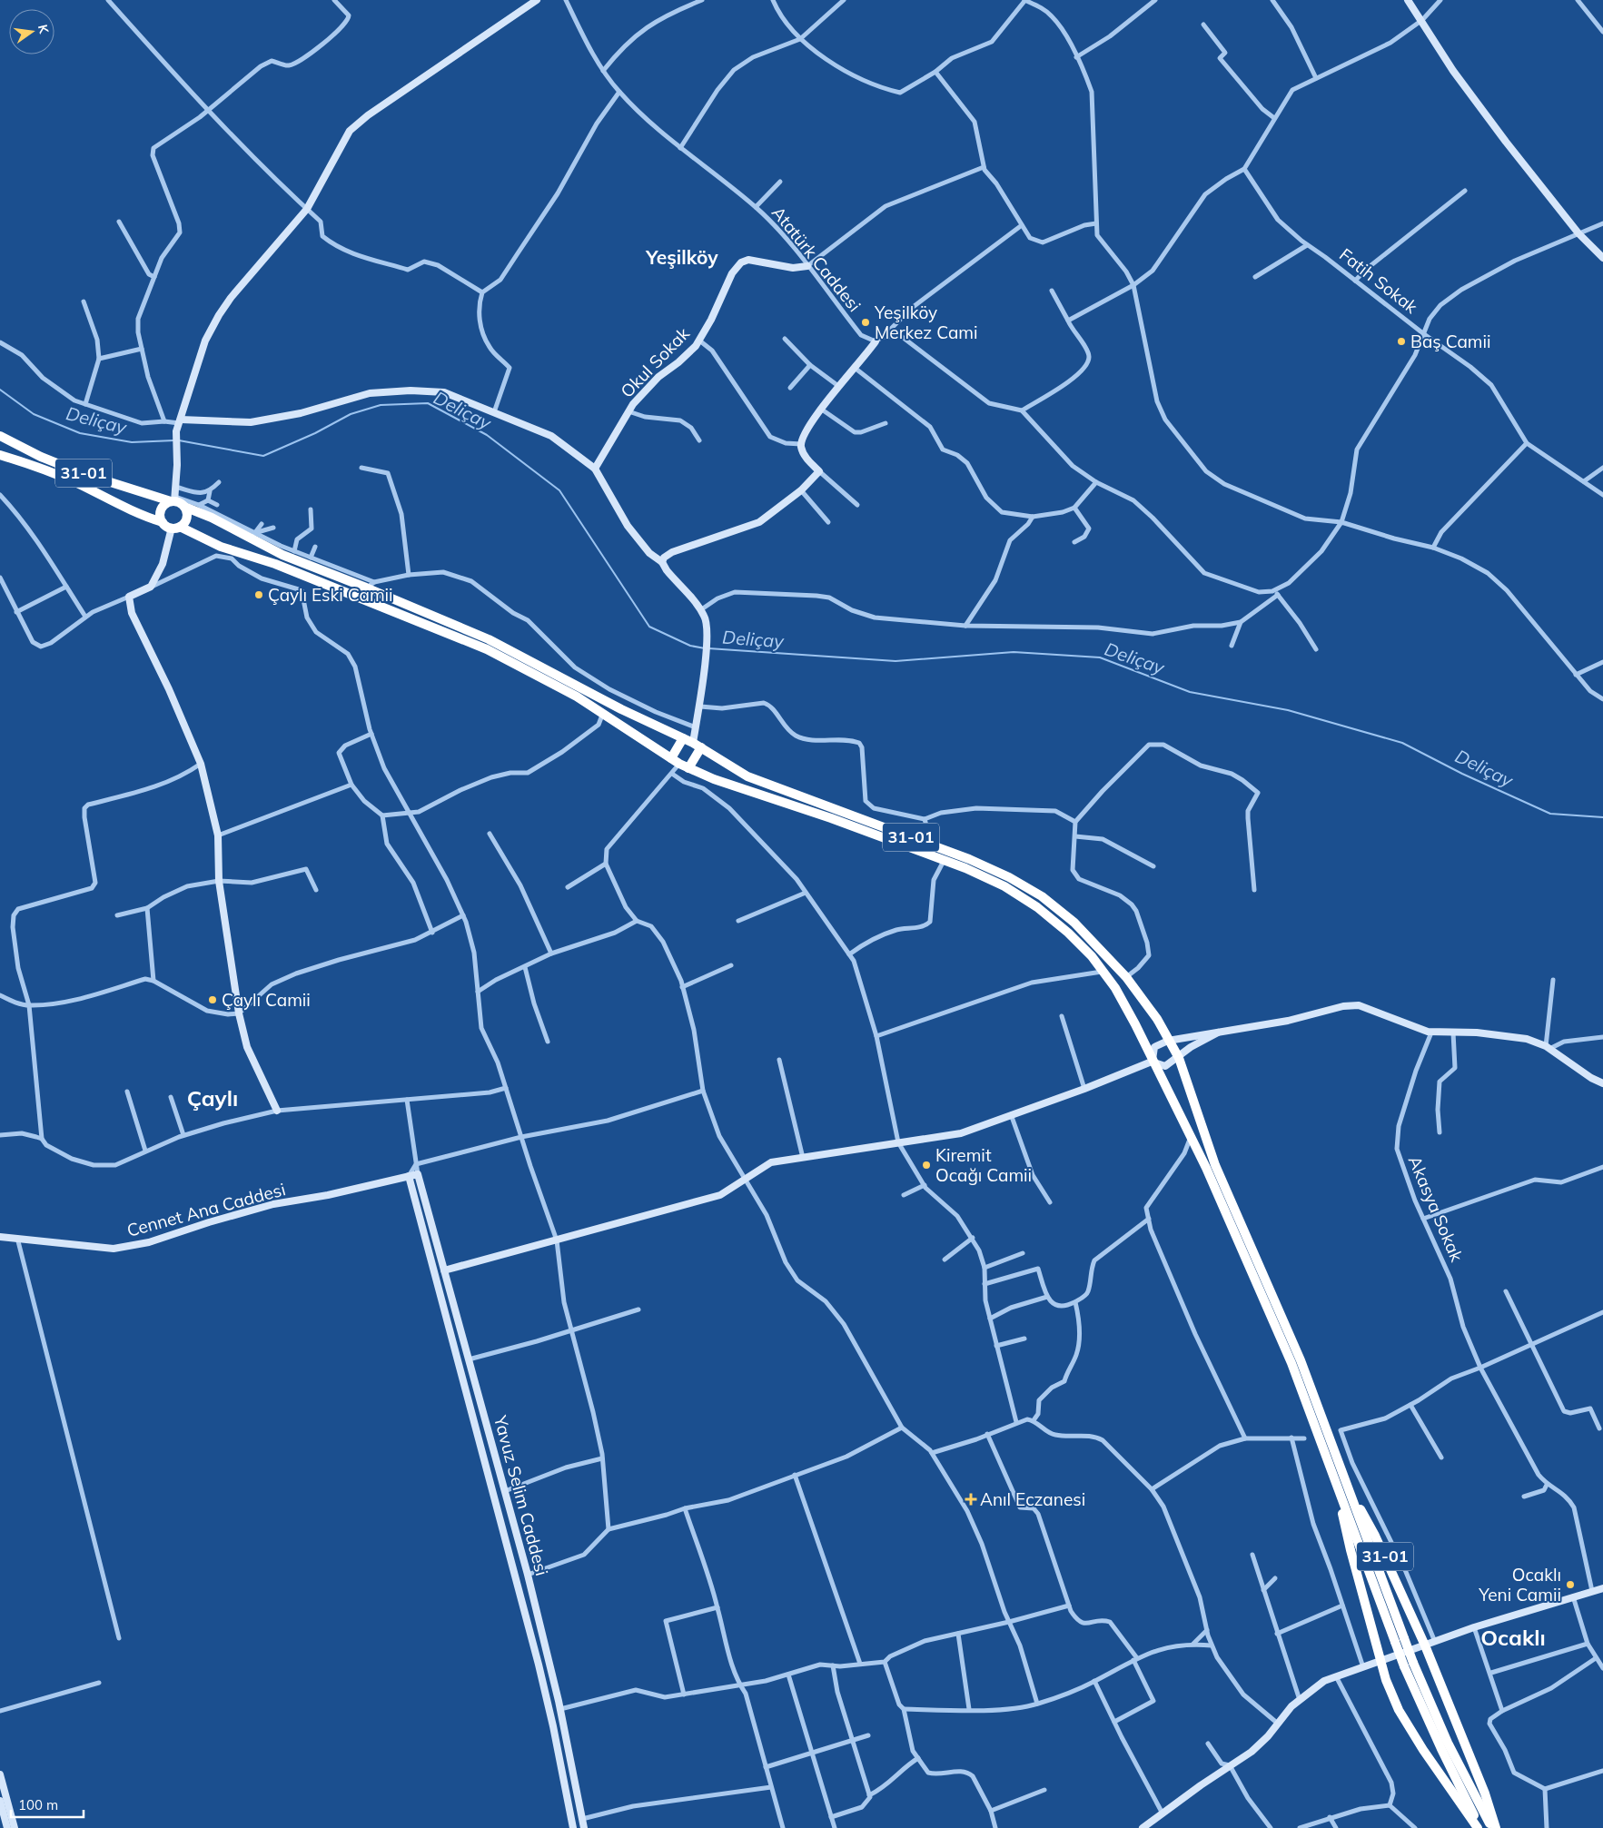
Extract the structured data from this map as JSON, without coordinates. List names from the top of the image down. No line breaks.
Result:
{"streets":{"highway":["31-01"],"street":["Atatürk Caddesi","Fatih Sokak","Okul Sokak","Akasya Sokak","Cennet Ana Caddesi","Yavuz Selim Caddesi"]},"crossings":[["Atatürk Caddesi","Okul Sokak"],["Cennet Ana Caddesi","Yavuz Selim Caddesi"]],"districts":["Yeşilköy","Çaylı","Ocaklı"],"water":["Deliçay"],"places":{"other":["Yeşilköy Merkez Cami","Baş Camii","Çaylı Eski Camii","Çaylı Camii","Kiremit Ocağı Camii","Ocaklı Yeni Camii"],"health":["Anıl Eczanesi"]},"scale_bar":"100 m","north":"right"}
